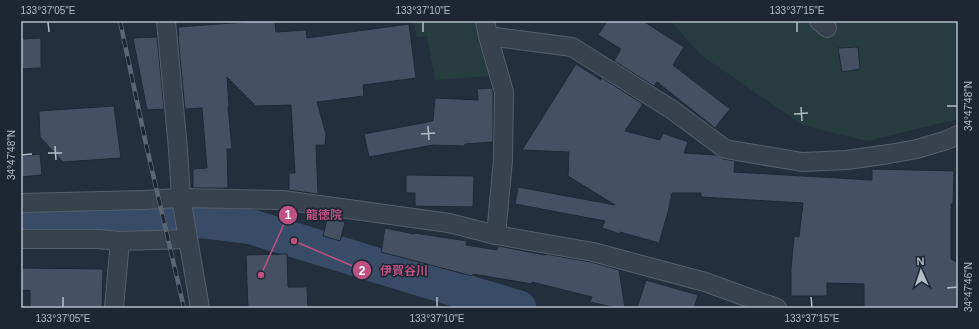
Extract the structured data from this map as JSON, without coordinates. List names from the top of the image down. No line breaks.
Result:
{"places":["伊賀谷川","龍徳院"],"north":"top","coordinates":["133°37'05\"E","133°37'10\"E","133°37'15\"E","34°47'48\"N","34°47'46\"N"]}
